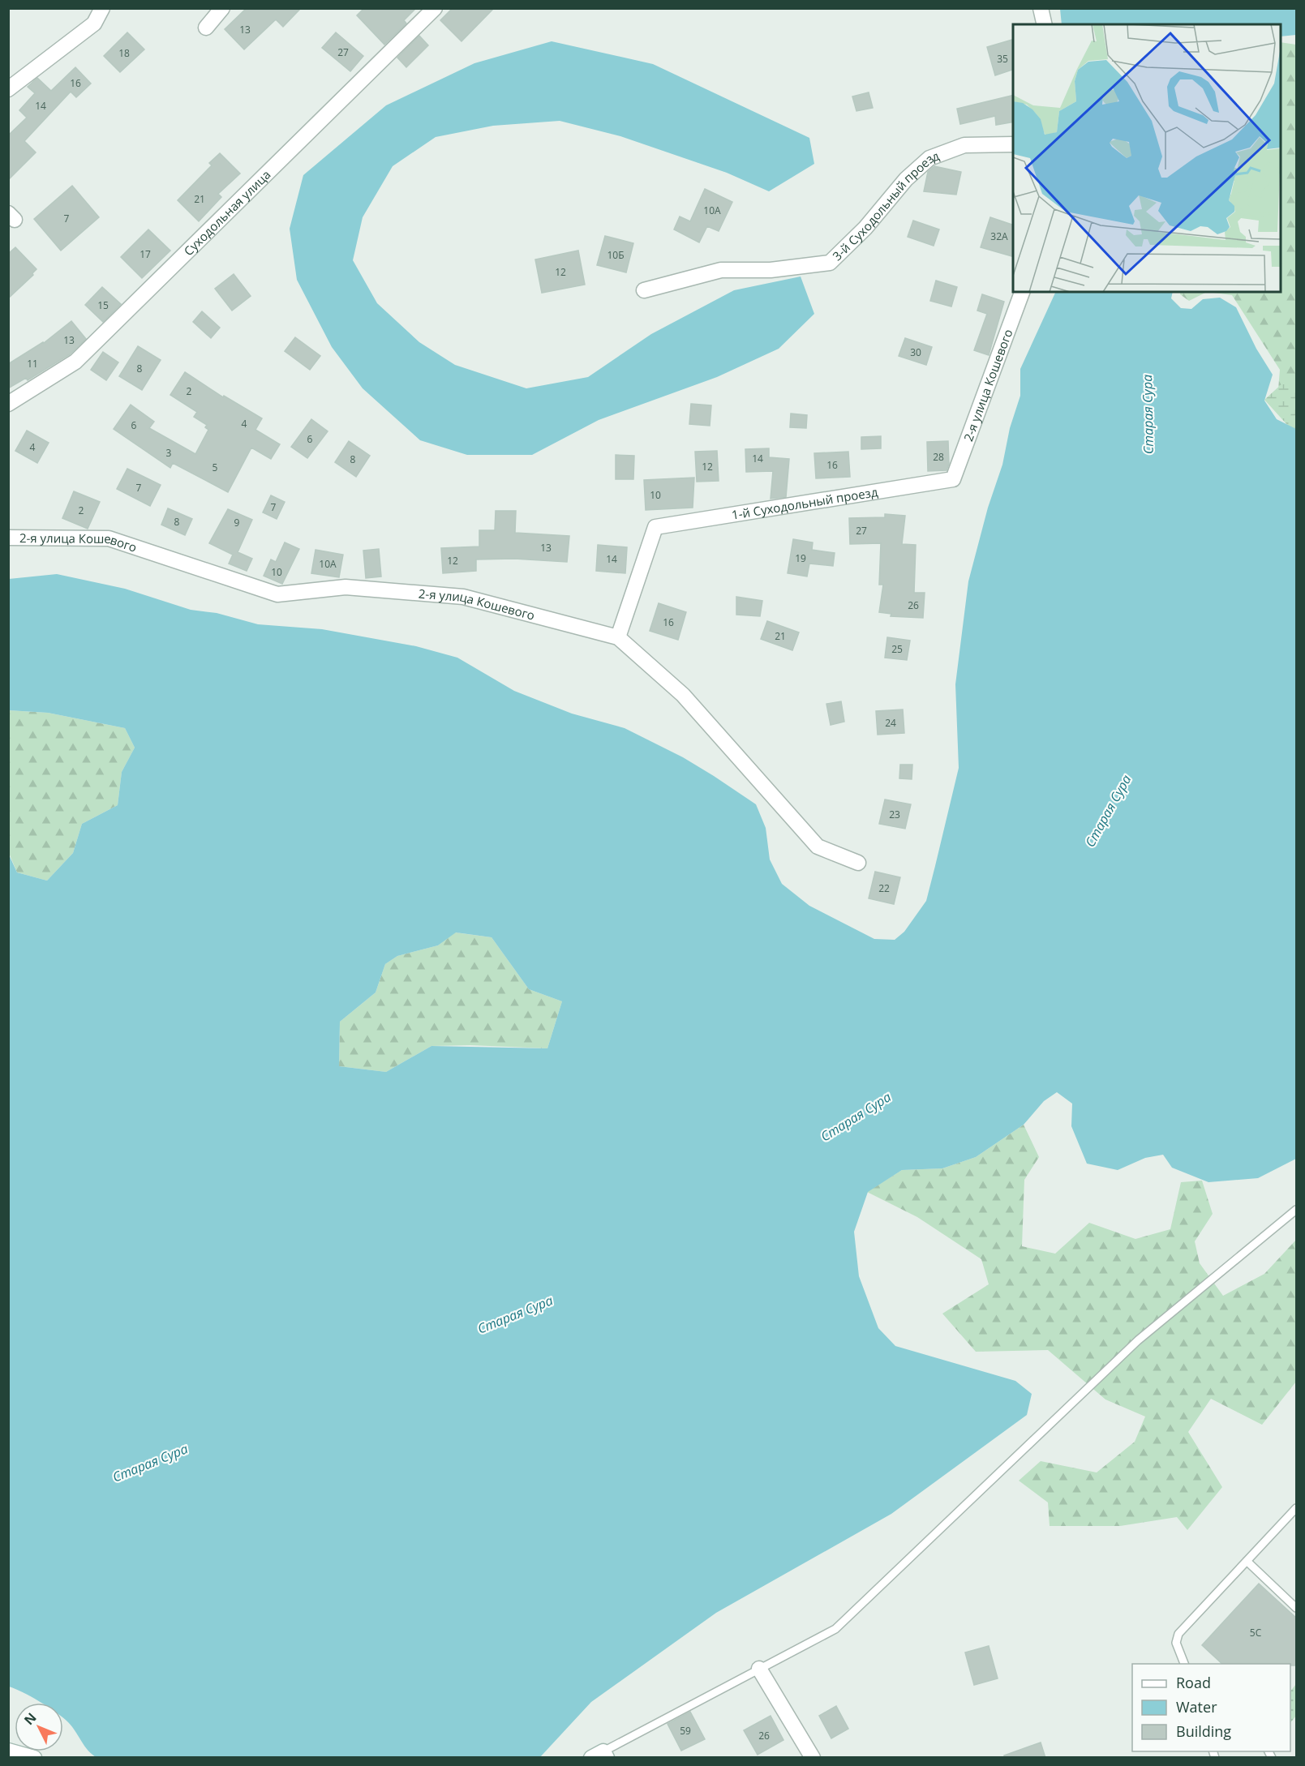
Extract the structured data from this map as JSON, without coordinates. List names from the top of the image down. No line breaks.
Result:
{"streets":{"street":["3-й Суходольный проезд","Суходольная улица","2-я улица Кошевого","1-й Суходольный проезд"]},"crossings":[["2-я улица Кошевого","1-й Суходольный проезд"]],"water":["Старая Сура"],"house_numbers":["13","27","18","35","16","14","21","10А","7","32А","17","10Б","12","15","13","30","11","8","2","4","6","6","4","3","28","14","8","16","12","5","7","10","7","2","8","9","27","13","19","14","12","10А","10","26","16","21","25","24","23","22","5С","59","26"],"legend":["Road","Water","Building"],"north":"top left"}
